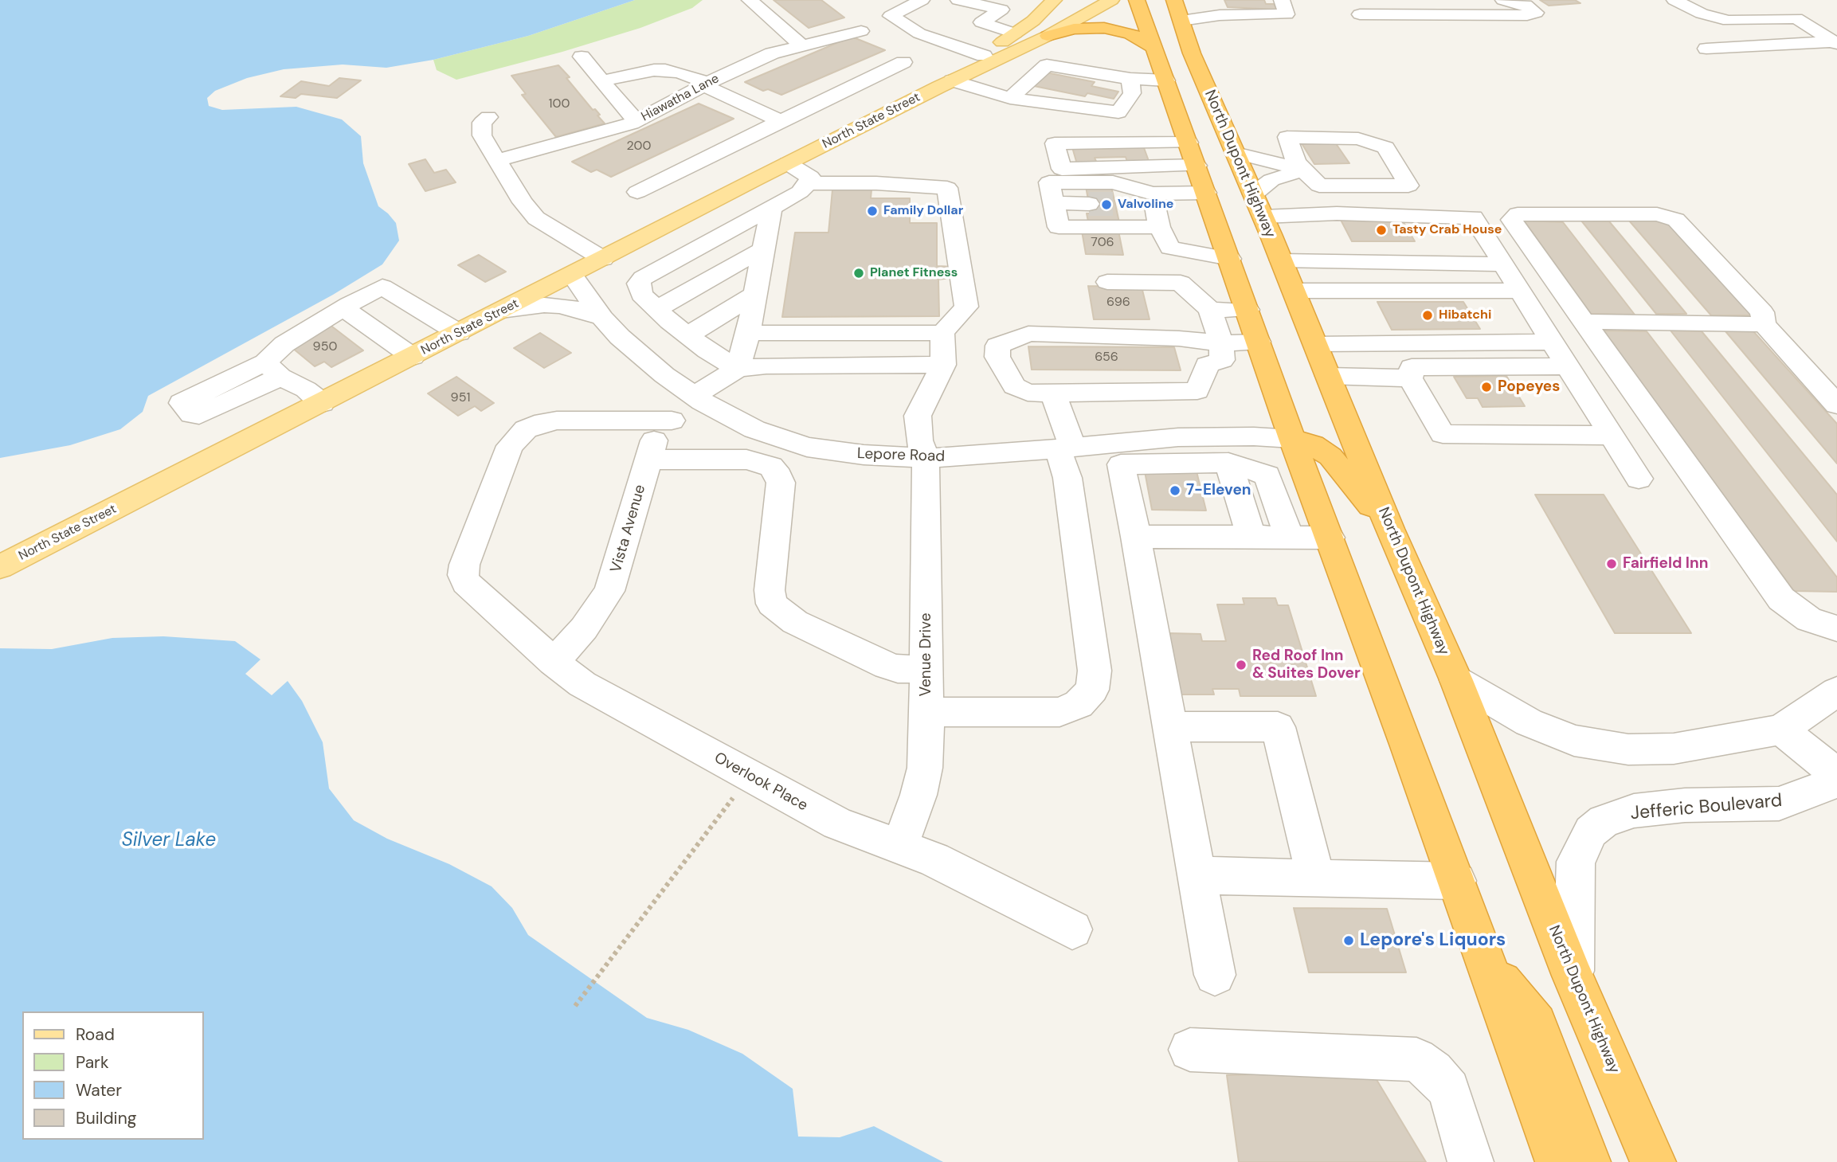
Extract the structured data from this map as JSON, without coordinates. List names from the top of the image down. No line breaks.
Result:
{"streets":{"highway":["North Dupont Highway"],"main road":["North State Street"],"street":["Hiawatha Lane","Lepore Road","Vista Avenue","Venue Drive","Overlook Place","Jefferic Boulevard"]},"crossings":[["North State Street","Lepore Road"],["North Dupont Highway","Jefferic Boulevard"],["Lepore Road","Vista Avenue"],["Lepore Road","Venue Drive"],["Vista Avenue","Overlook Place"],["Venue Drive","Overlook Place"]],"water":["Silver Lake"],"places":["Valvoline","Family Dollar","Tasty Crab House","Planet Fitness","Hibatchi","Popeyes","7-Eleven","Fairfield Inn","Red Roof Inn & Suites Dover","Lepore's Liquors"],"house_numbers":["100","200","706","696","950","656","951"],"legend":["Road","Park","Water","Building"]}
